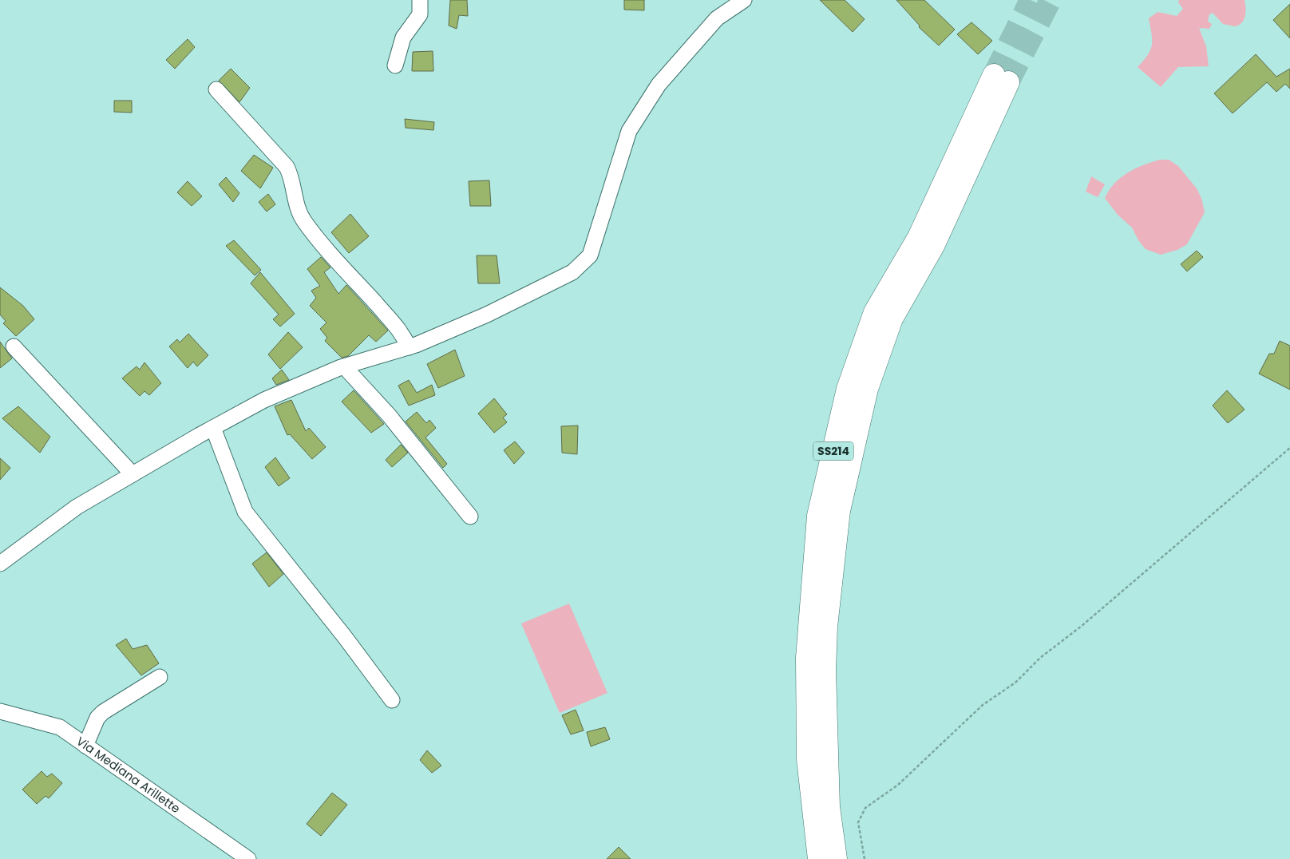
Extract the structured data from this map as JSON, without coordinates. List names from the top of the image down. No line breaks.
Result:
{"streets":{"highway":["SS214"],"street":["Via Mediana Arillette"]}}
